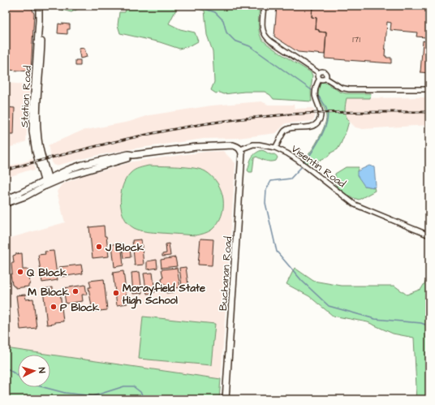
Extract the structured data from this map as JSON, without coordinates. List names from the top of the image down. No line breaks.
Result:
{"streets":{"main road":["Station Road","Buchanan Road"],"street":["Visentin Road"]},"crossings":[["Visentin Road","Buchanan Road"]],"places":["J Block","Q Block","M Block","Morayfield State High School","P Block"],"house_numbers":["171"],"north":"right"}
